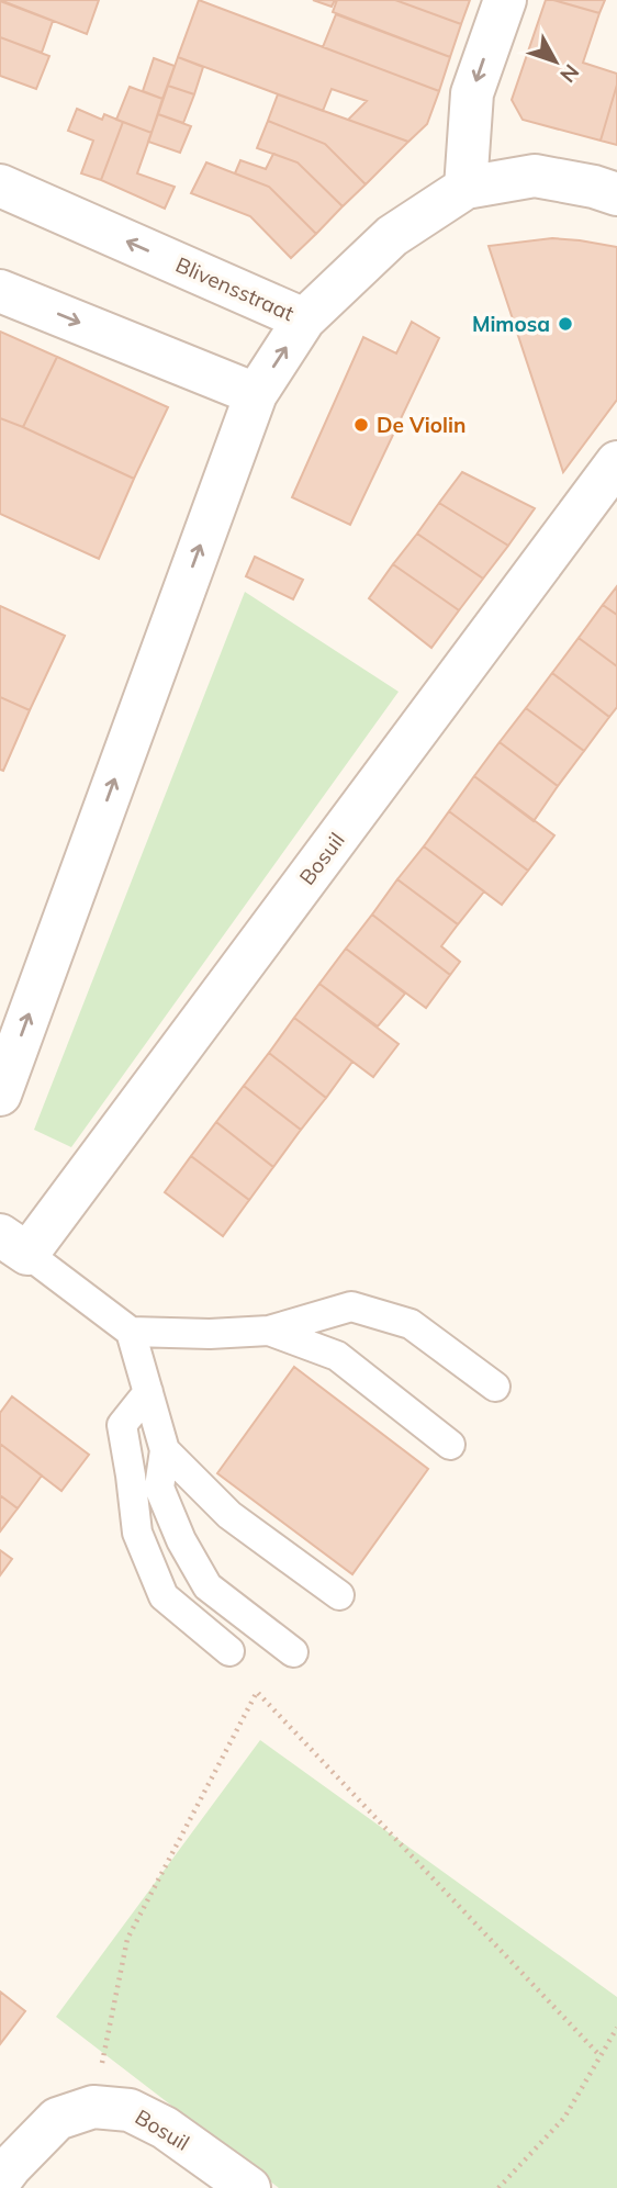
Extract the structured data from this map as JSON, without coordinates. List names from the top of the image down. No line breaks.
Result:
{"streets":{"street":["Blivensstraat","Bosuil"]},"places":["Mimosa","De Violin"],"north":"bottom right"}
